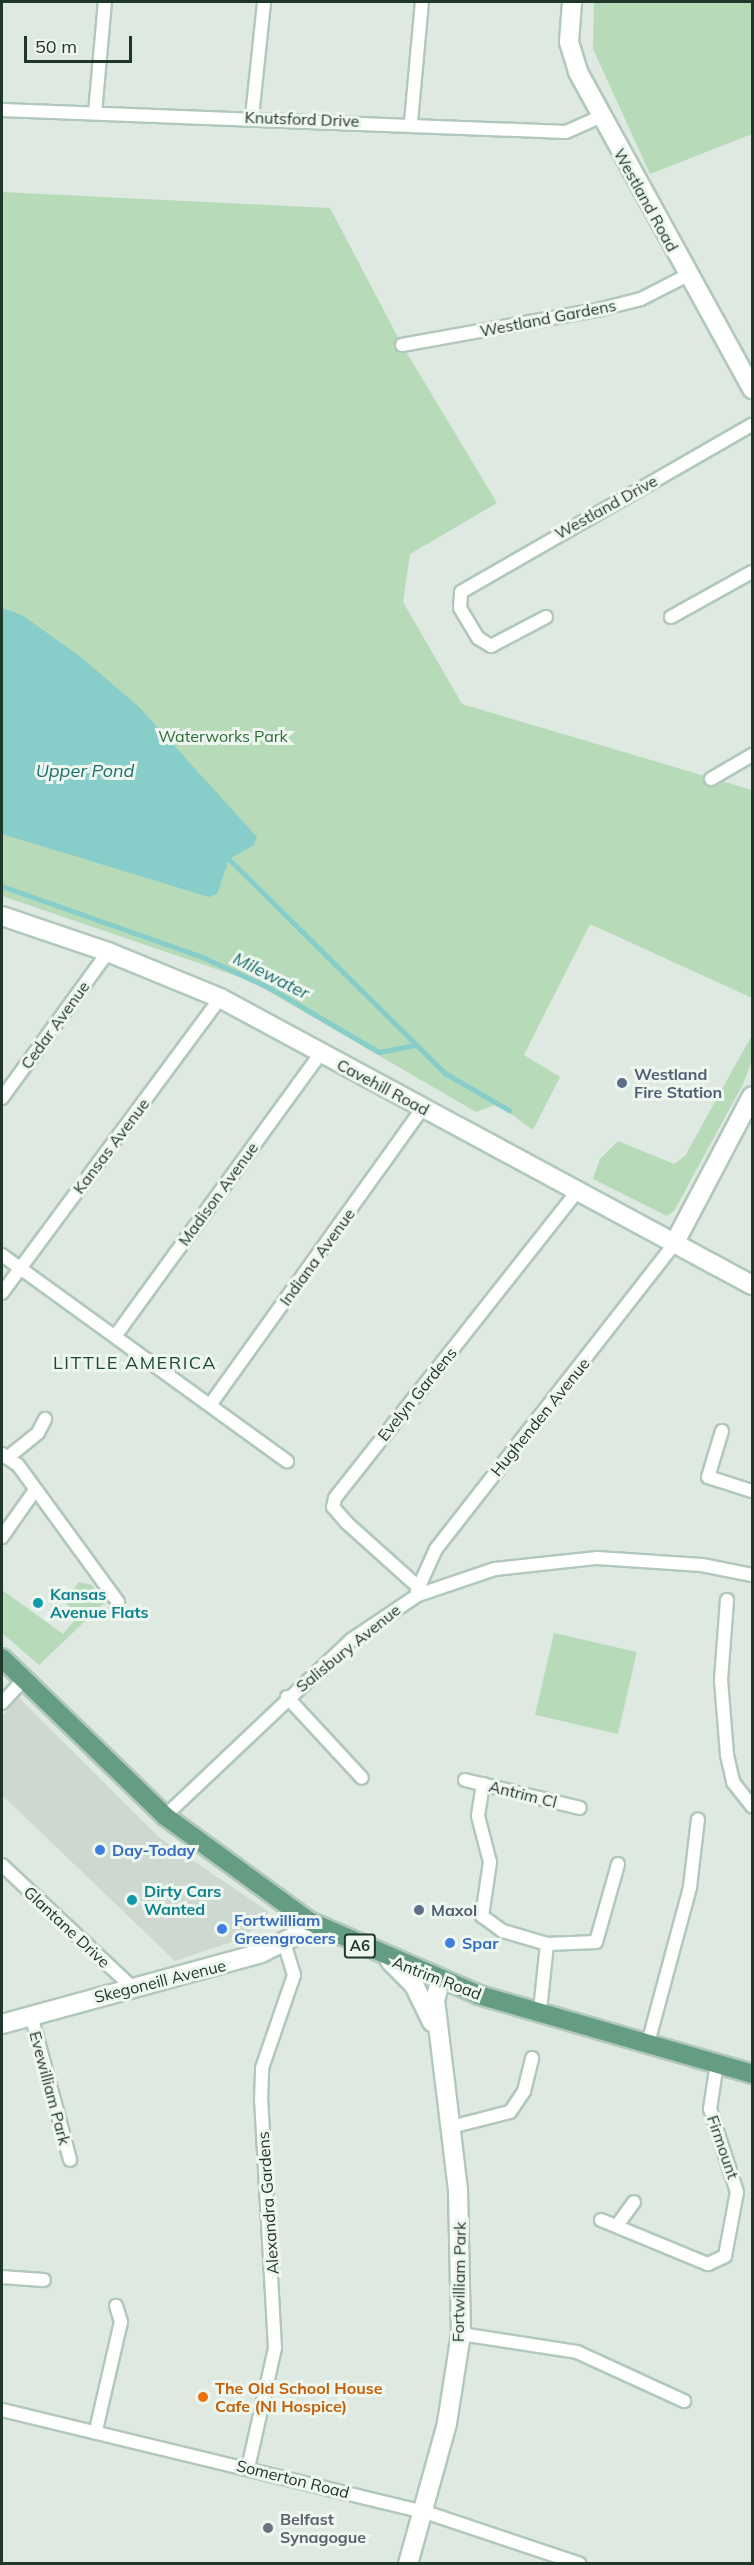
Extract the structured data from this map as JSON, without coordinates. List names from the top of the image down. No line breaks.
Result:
{"streets":{"main road":["A6","Antrim Road"],"street":["Knutsford Drive","Westland Road","Westland Gardens","Westland Drive","Cedar Avenue","Cavehill Road","Kansas Avenue","Madison Avenue","Indiana Avenue","Evelyn Gardens","Hughenden Avenue","Salisbury Avenue","Antrim Cl","Glantane Drive","Skegoneill Avenue","Evewilliam Park","Firmount","Alexandra Gardens","Fortwilliam Park","Somerton Road"]},"crossings":[["Knutsford Drive","Westland Road"],["Westland Road","Westland Gardens"],["Cedar Avenue","Cavehill Road"],["Cavehill Road","Kansas Avenue"],["Cavehill Road","Madison Avenue"],["Cavehill Road","Indiana Avenue"],["Cavehill Road","Evelyn Gardens"],["Cavehill Road","Hughenden Avenue"],["Evelyn Gardens","Hughenden Avenue"],["Evelyn Gardens","Salisbury Avenue"],["Hughenden Avenue","Salisbury Avenue"],["Salisbury Avenue","Antrim Road"],["Glantane Drive","Skegoneill Avenue"],["Antrim Road","Skegoneill Avenue"],["Antrim Road","Firmount"],["Antrim Road","Fortwilliam Park"],["Skegoneill Avenue","Evewilliam Park"],["Skegoneill Avenue","Alexandra Gardens"],["Alexandra Gardens","Somerton Road"],["Fortwilliam Park","Somerton Road"]],"districts":["LITTLE AMERICA"],"water":["Upper Pond","Milewater"],"parks":["Waterworks Park"],"places":["Westland Fire Station","Kansas Avenue Flats","Day-Today","Dirty Cars Wanted","Maxol","Fortwilliam Greengrocers","Spar","The Old School House Cafe (NI Hospice)","Belfast Synagogue"],"scale_bar":"50 m"}
